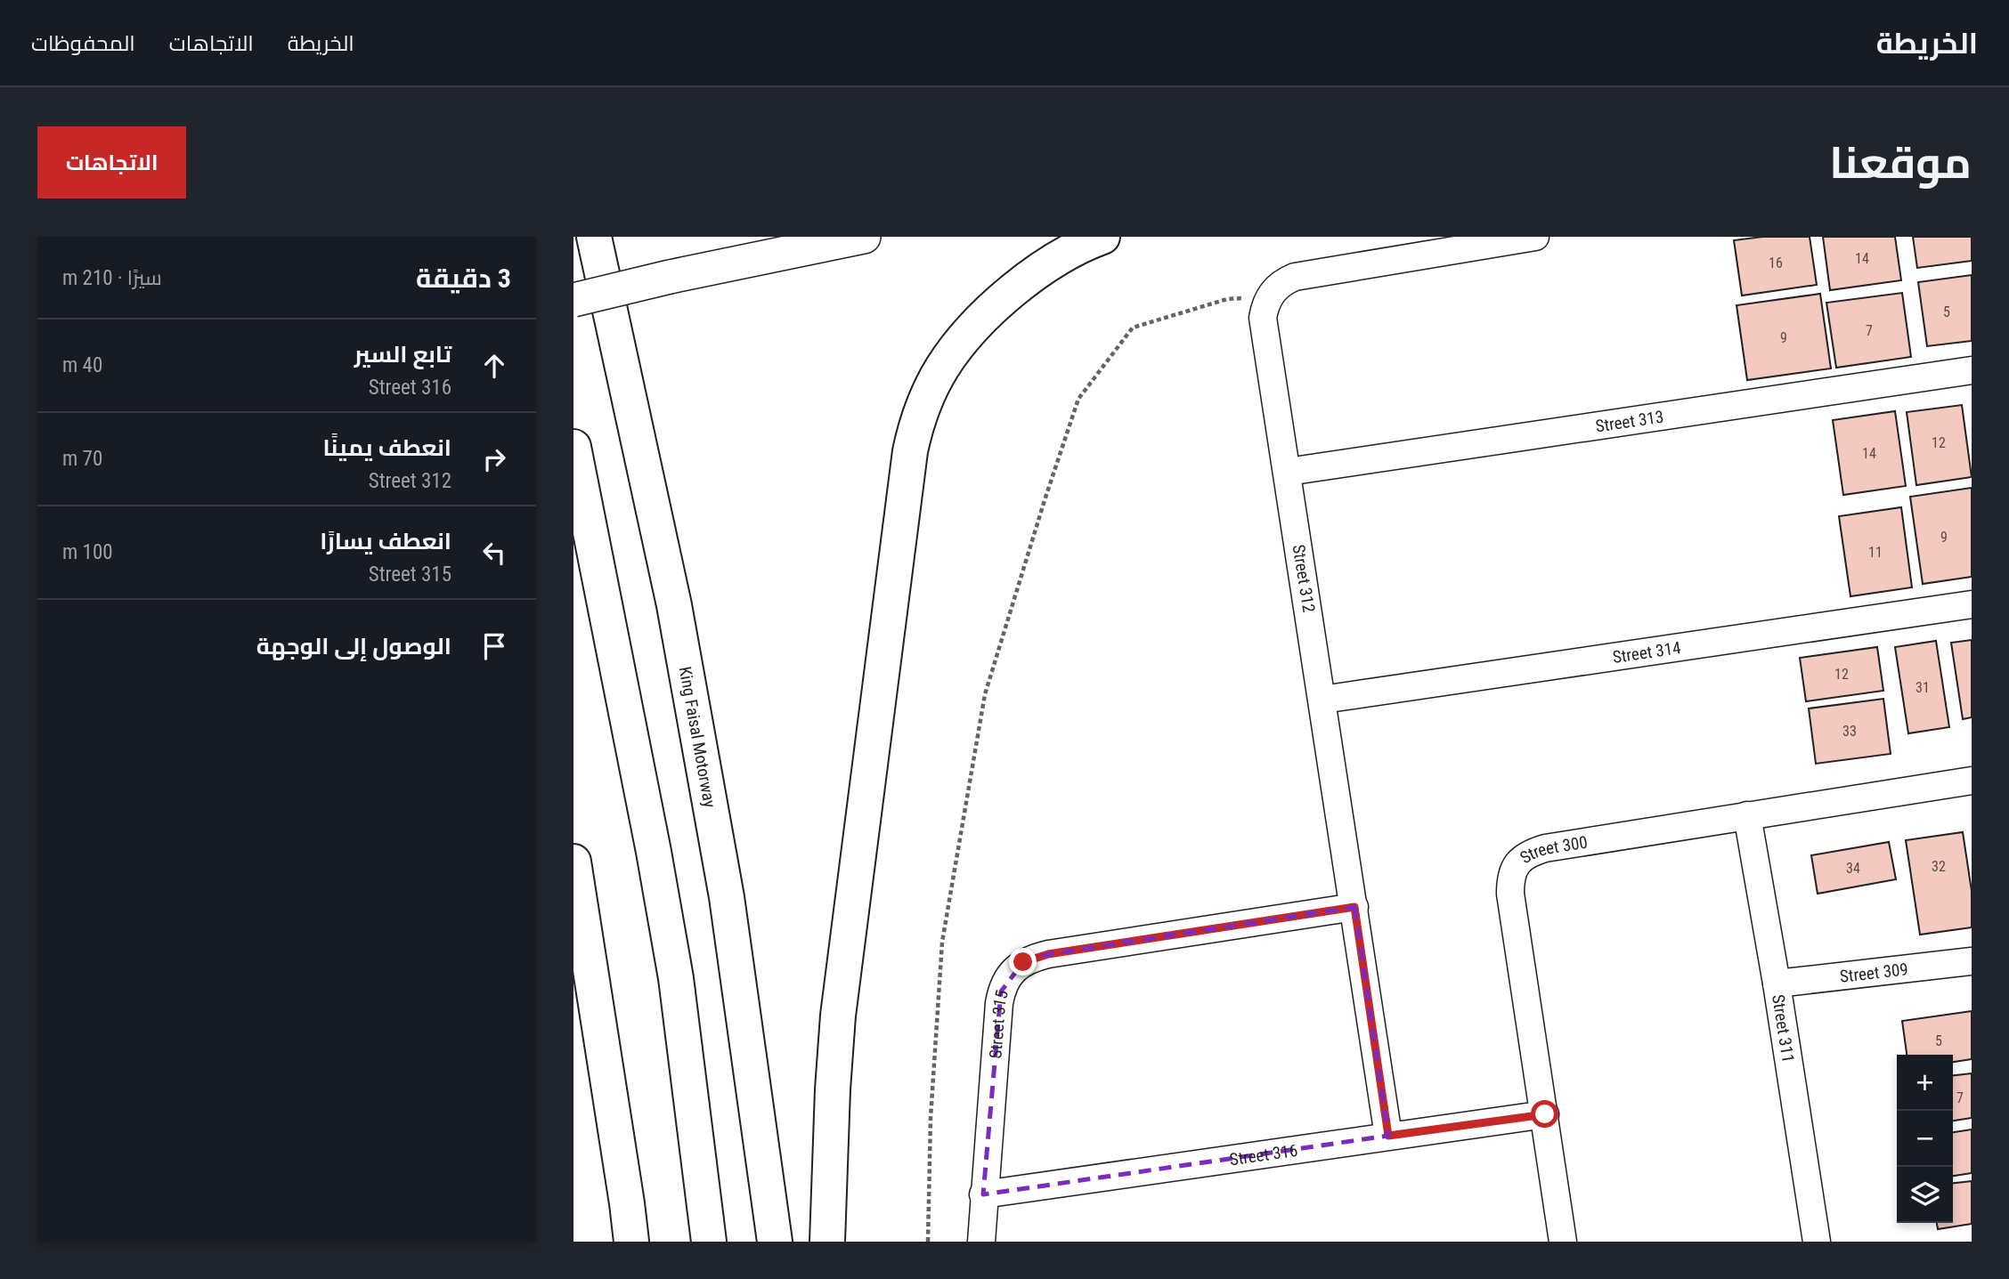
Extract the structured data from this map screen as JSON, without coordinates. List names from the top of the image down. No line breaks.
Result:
{"streets":{"highway":["King Faisal Motorway"],"street":["Street 313","Street 312","Street 314","Street 300","Street 309","Street 315","Street 311","Street 316"]},"crossings":[["Street 313","Street 312"],["Street 312","Street 314"],["Street 312","Street 315"],["Street 312","Street 316"],["Street 300","Street 311"],["Street 300","Street 316"],["Street 309","Street 311"],["Street 315","Street 316"]],"house_numbers":["14","16","5","7","9","12","14","9","11","12","31","33","32","34","5","7"],"page":{"header":"الخريطة","nav":["الخريطة","الاتجاهات","المحفوظات"],"title":"موقعنا","buttons":"الاتجاهات","heading":["3 دقيقة","سيرًا · 210 m"],"list":[["تابع السير","Street 316","40 m"],["انعطف يمينًا","Street 312","70 m"],["انعطف يسارًا","Street 315","100 m"],"الوصول إلى الوجهة"],"map_buttons":["+","−"]}}
